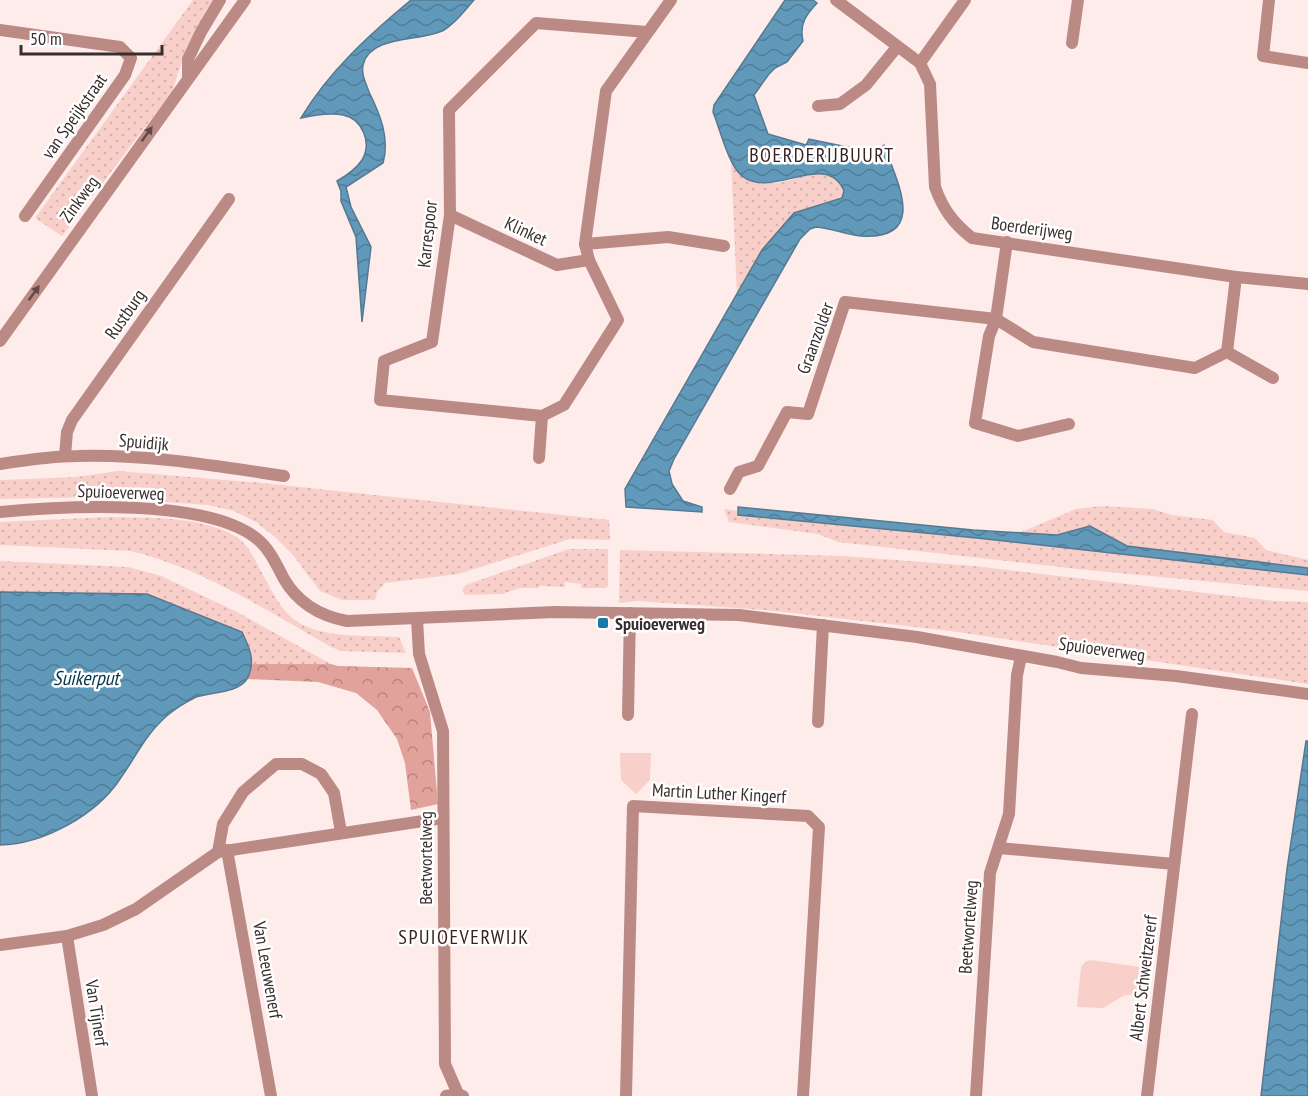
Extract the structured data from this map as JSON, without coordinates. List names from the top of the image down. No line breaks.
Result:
{"streets":{"street":["van Speijkstraat","Zinkweg","Boerderijweg","Klinket","Karrespoor","Rustburg","Graanzolder","Spuidijk","Spuioeverweg","Martin Luther Kingerf","Beetwortelweg","Van Leeuwenerf","Albert Schweitzererf","Van Tijnerf"]},"crossings":[["Klinket","Karrespoor"],["Rustburg","Spuidijk"],["Spuioeverweg","Beetwortelweg"]],"one_way":["Zinkweg"],"districts":["BOERDERIJBUURT","SPUIOEVERWIJK"],"water":["Suikerput"],"places":{"transit":["Spuioeverweg"]},"scale_bar":"50 m"}
